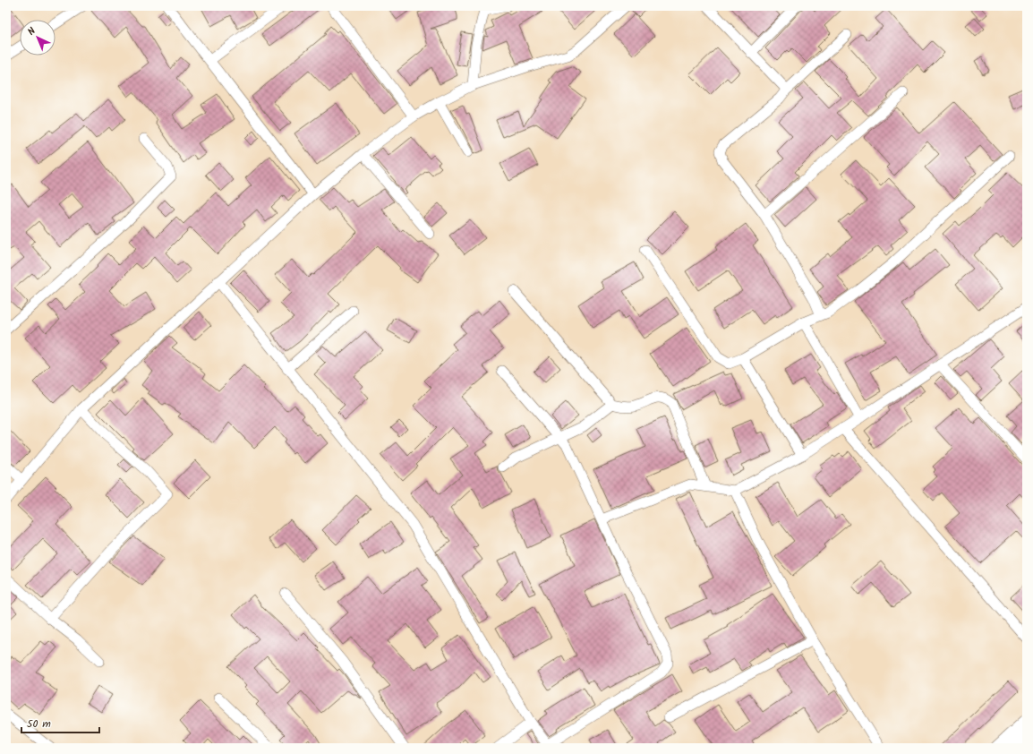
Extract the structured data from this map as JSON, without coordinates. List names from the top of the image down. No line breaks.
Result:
{"scale_bar":"50 m","north":"top left"}
